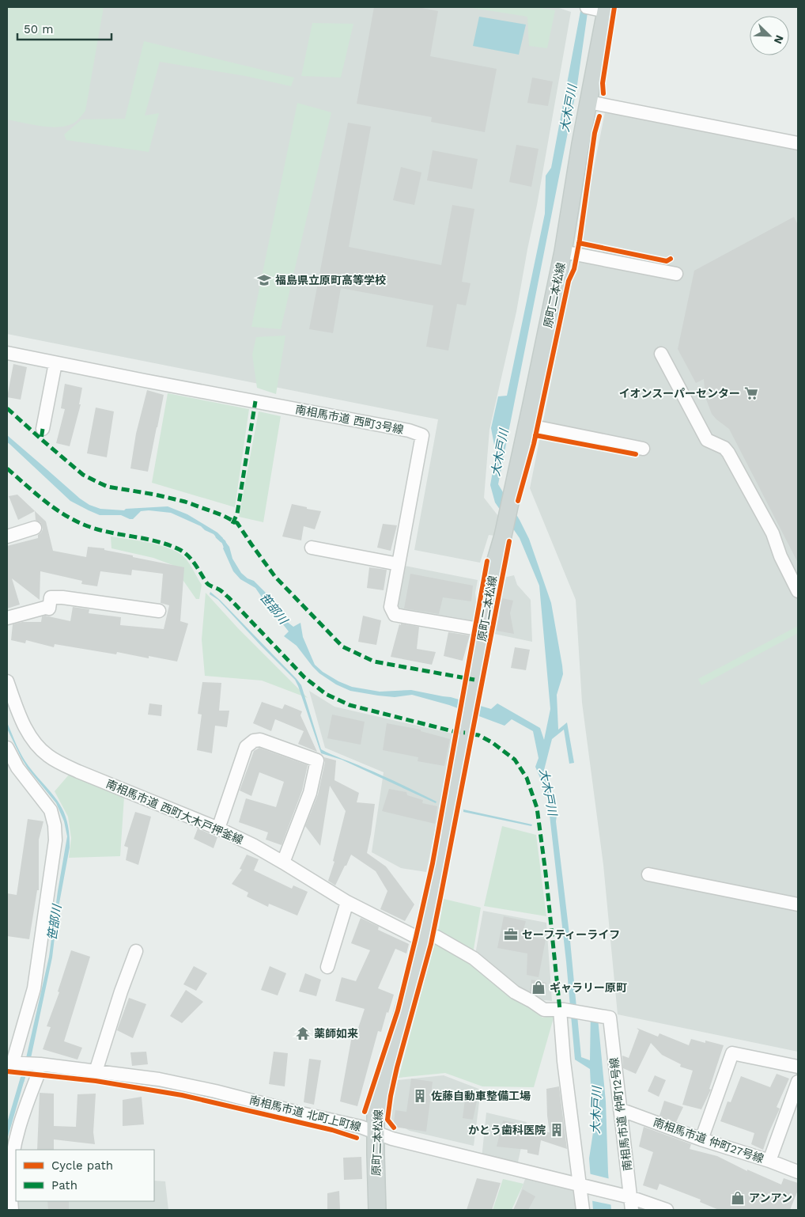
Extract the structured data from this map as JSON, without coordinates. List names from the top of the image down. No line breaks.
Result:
{"streets":{"main road":["原町二本松線"],"street":["南相馬市道 西町3号線","南相馬市道 西町大木戸押釜線","南相馬市道 北町上町線","南相馬市道 仲町12号線","南相馬市道 仲町27号線"]},"crossings":[["原町二本松線","南相馬市道 西町3号線"],["原町二本松線","南相馬市道 西町大木戸押釜線"],["原町二本松線","南相馬市道 北町上町線"],["原町二本松線","南相馬市道 仲町12号線"],["南相馬市道 西町大木戸押釜線","南相馬市道 仲町12号線"],["南相馬市道 北町上町線","南相馬市道 仲町12号線"],["南相馬市道 仲町12号線","南相馬市道 仲町27号線"]],"water":["大木戸川","笹部川"],"places":{"school or university":["福島県立原町高等学校"],"supermarket":["イオンスーパーセンター"],"office":["セーフティーライフ"],"shop":["ギャラリー原町","アンアン"],"temple":["薬師如来"],"building":["佐藤自動車整備工場","かとう歯科医院"]},"legend":["Cycle path","Path"],"scale_bar":"50 m","north":"bottom right"}
